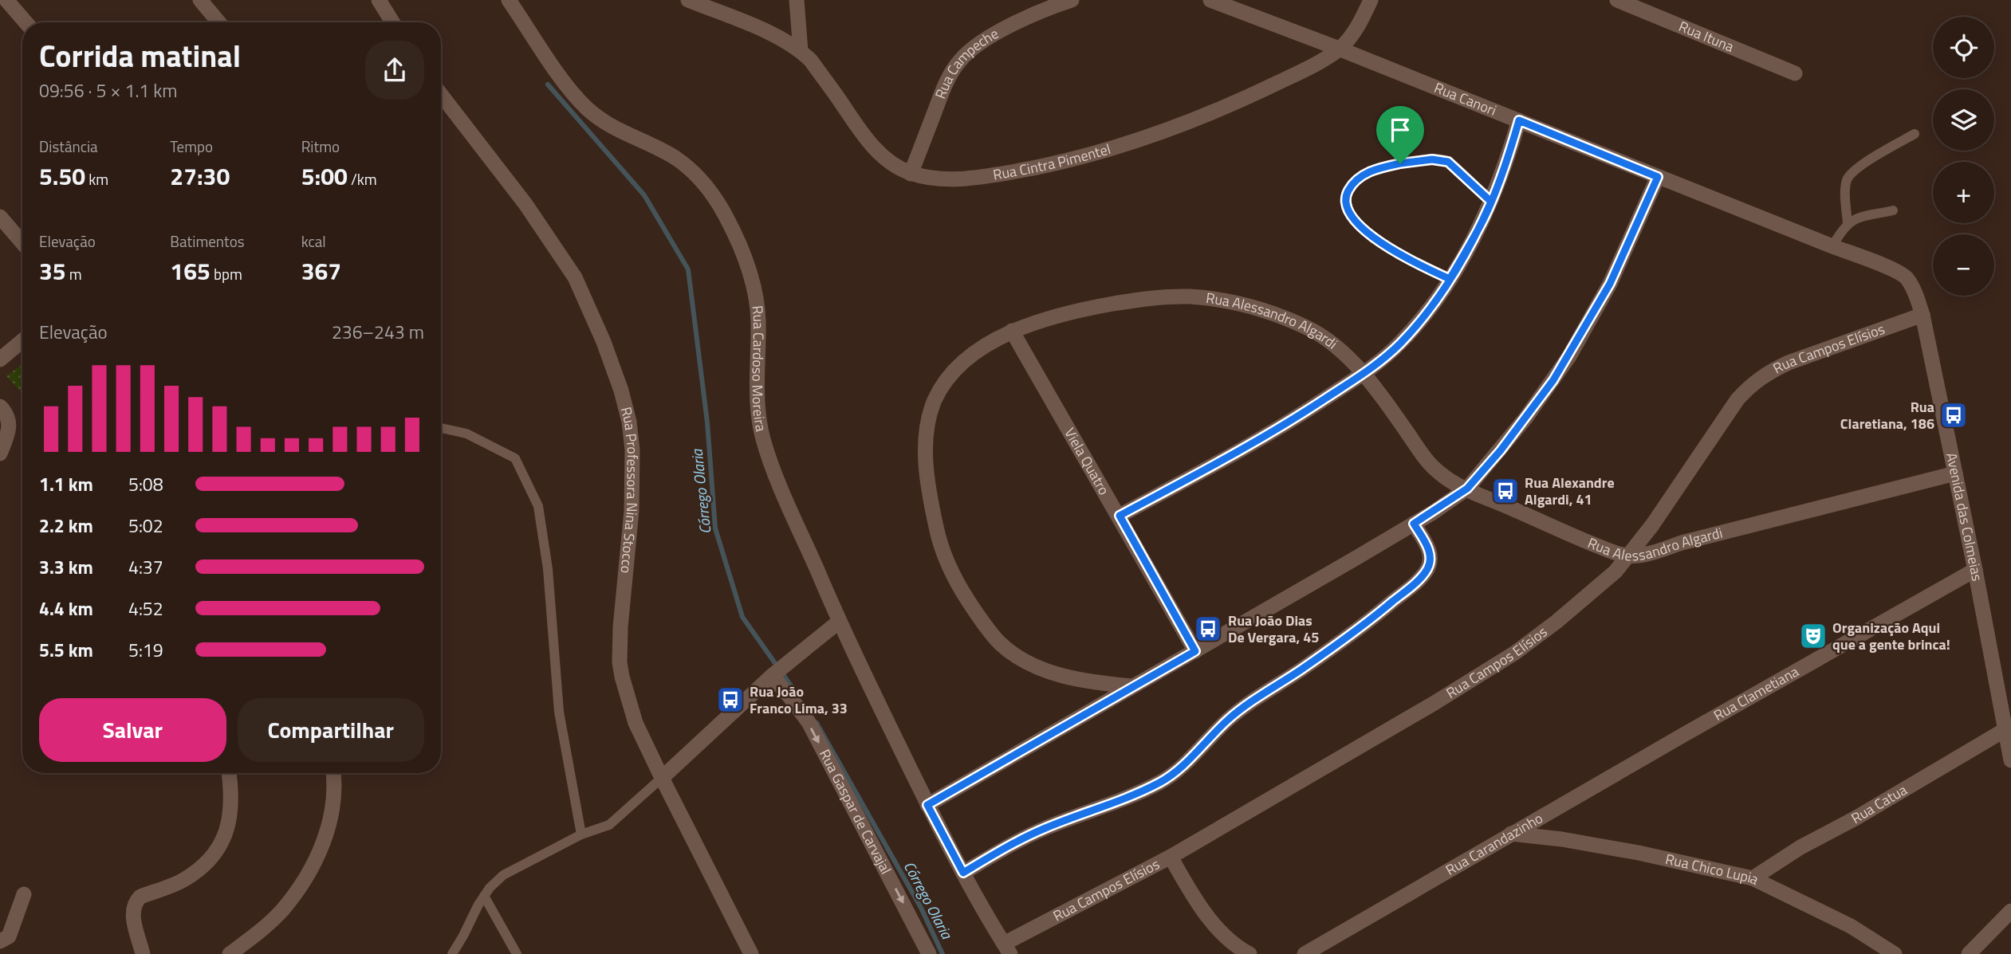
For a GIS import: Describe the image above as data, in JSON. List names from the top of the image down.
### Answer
{
  "streets": {
    "street": [
      "Rua Ituna",
      "Rua Campeche",
      "Rua Canori",
      "Rua Cintra Pimentel",
      "Rua Alessandro Algardi",
      "Rua Campos Elísios",
      "Rua Cardoso Moreira",
      "Viela Quatro",
      "Rua Professora Nina Stocco",
      "Avenida das Colmeias",
      "Rua Clametiana",
      "Rua Catua",
      "Rua Gaspar de Carvajal",
      "Rua Carandazinho",
      "Rua Chico Lupia"
    ]
  },
  "crossings": [
    ["Rua Campeche", "Rua Cintra Pimentel"],
    ["Rua Canori", "Rua Cintra Pimentel"],
    ["Rua Canori", "Avenida das Colmeias"],
    ["Rua Alessandro Algardi", "Rua Campos Elísios"],
    ["Rua Alessandro Algardi", "Viela Quatro"],
    ["Rua Alessandro Algardi", "Avenida das Colmeias"],
    ["Rua Campos Elísios", "Rua Cardoso Moreira"],
    ["Rua Campos Elísios", "Avenida das Colmeias"],
    ["Avenida das Colmeias", "Rua Clametiana"],
    ["Avenida das Colmeias", "Rua Catua"],
    ["Rua Clametiana", "Rua Carandazinho"],
    ["Rua Catua", "Rua Chico Lupia"],
    ["Rua Carandazinho", "Rua Chico Lupia"]
  ],
  "one_way": ["Rua Gaspar de Carvajal"],
  "water": ["Córrego Olaria"],
  "places": {
    "bus stop": [
      "Rua Claretiana, 186",
      "Rua Alexandre Algardi, 41",
      "Rua João Dias De Vergara, 45",
      "Rua João Franco Lima, 33"
    ],
    "theatre": ["Organização Aqui que a gente brinca!"]
  },
  "page": {
    "map_buttons": ["+", "−"],
    "heading": ["Corrida matinal", "09:56 · 5 × 1.1 km"],
    "stats": [
      ["Distância", "5.50 km"],
      ["Tempo", "27:30"],
      ["Ritmo", "5:00 /km"],
      ["Elevação", "35 m"],
      ["Batimentos", "165 bpm"],
      ["kcal", "367"]
    ],
    "chart": ["Elevação", "236–243 m"],
    "list": [
      {
        "name": "1.1 km",
        "note": "5:08"
      },
      {
        "name": "2.2 km",
        "note": "5:02"
      },
      {
        "name": "3.3 km",
        "note": "4:37"
      },
      {
        "name": "4.4 km",
        "note": "4:52"
      },
      {
        "name": "5.5 km",
        "note": "5:19"
      }
    ],
    "buttons": ["Salvar", "Compartilhar"]
  }
}
